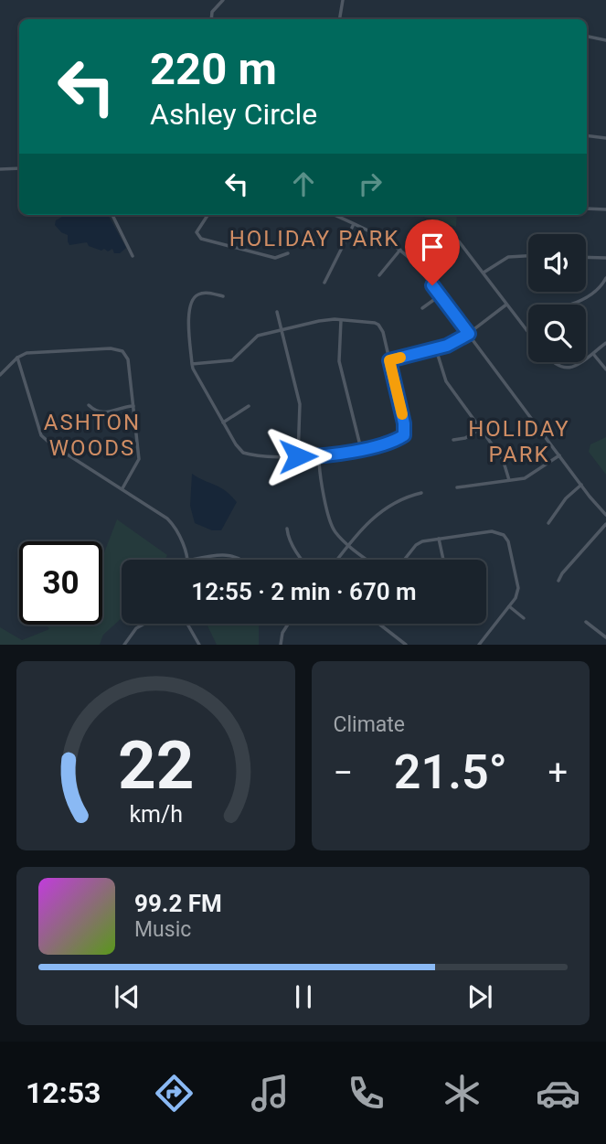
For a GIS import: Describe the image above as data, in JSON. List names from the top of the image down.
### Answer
{
  "districts": ["HOLIDAY PARK", "ASHTON WOODS", "HOLIDAY PARK"],
  "page": {
    "turn": ["220 m", "Ashley Circle"],
    "limit": "30",
    "trip": "12:55 · 2 min · 670 m",
    "tile": "Climate",
    "heat": ["−", "21.5°", "+"],
    "song": ["99.2 FM", "Music"],
    "tabs": "12:53",
    "gauge": ["22", "km/h"]
  }
}
